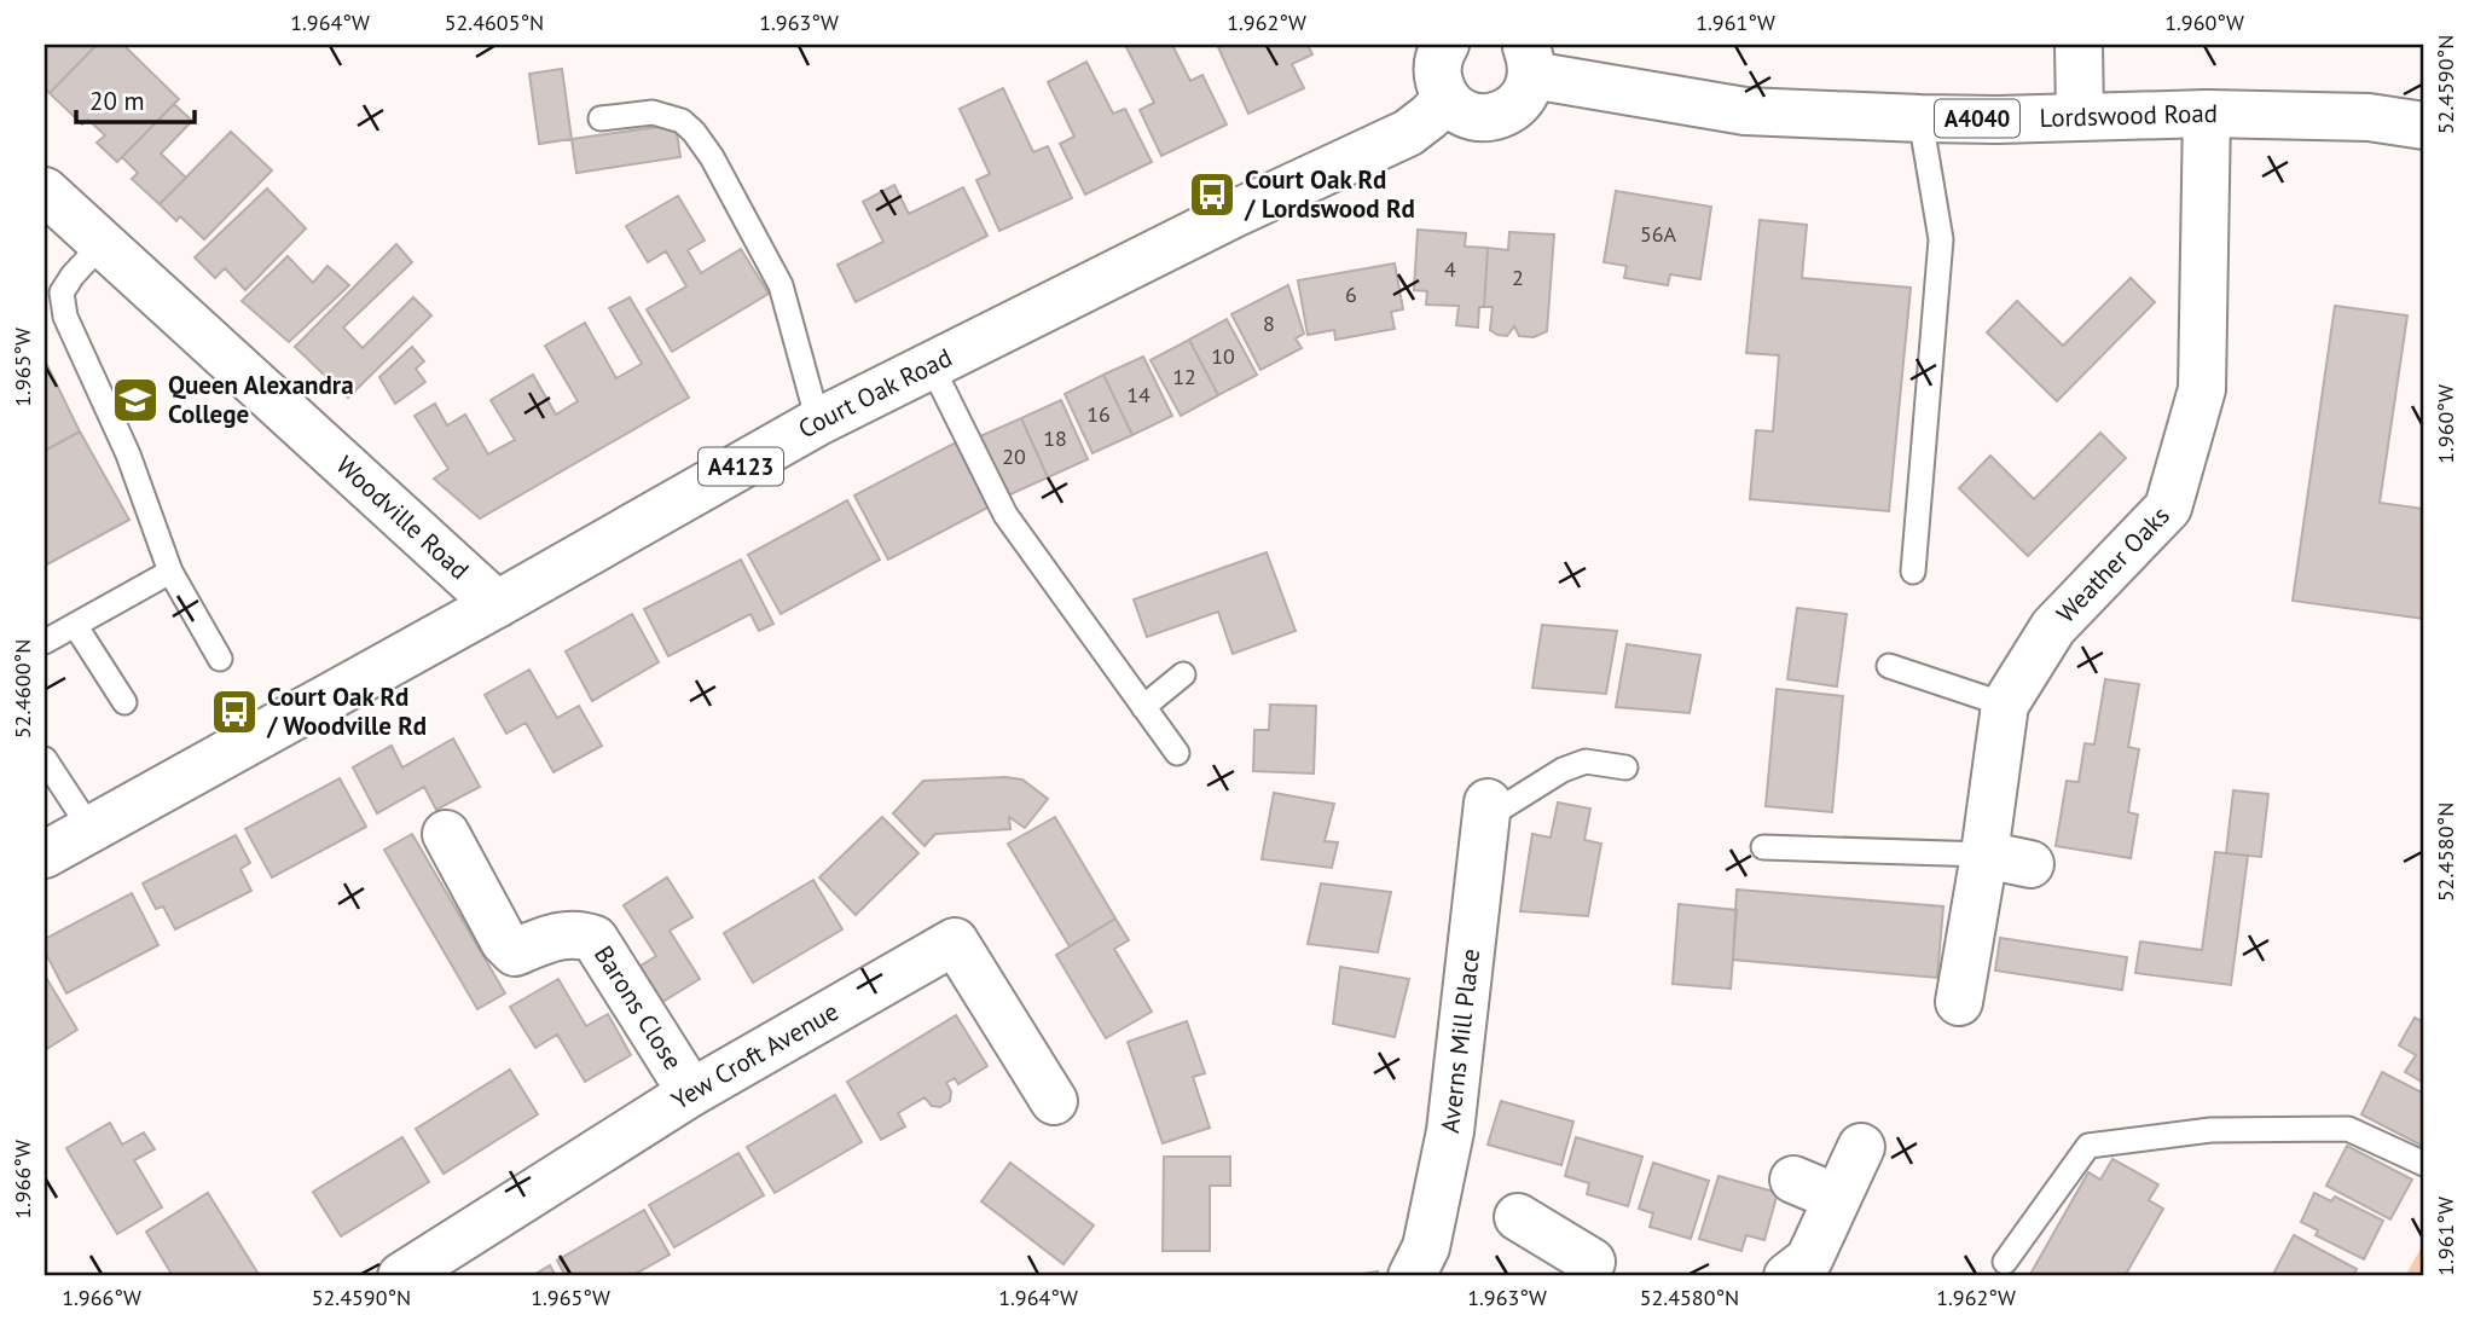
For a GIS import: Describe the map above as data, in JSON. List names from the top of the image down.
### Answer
{
  "streets": {
    "street": [
      "Lordswood Road",
      "A4040",
      "Court Oak Road",
      "A4123",
      "Woodville Road",
      "Weather Oaks",
      "Barons Close",
      "Averns Mill Place",
      "Yew Croft Avenue"
    ]
  },
  "crossings": [
    ["Lordswood Road", "Weather Oaks"],
    ["Court Oak Road", "Woodville Road"],
    ["Barons Close", "Yew Croft Avenue"]
  ],
  "places": {
    "bus stop": ["Court Oak Rd / Lordswood Rd", "Court Oak Rd / Woodville Rd"],
    "school or university": ["Queen Alexandra College"]
  },
  "house_numbers": [
    "56A",
    "4",
    "2",
    "6",
    "8",
    "10",
    "12",
    "14",
    "16",
    "18",
    "20"
  ],
  "scale_bar": "20 m",
  "coordinates": [
    "1.964°W",
    "52.4605°N",
    "1.963°W",
    "1.962°W",
    "1.961°W",
    "1.960°W",
    "52.4590°N",
    "1.965°W",
    "52.4600°N",
    "52.4580°N",
    "1.966°W"
  ]
}
